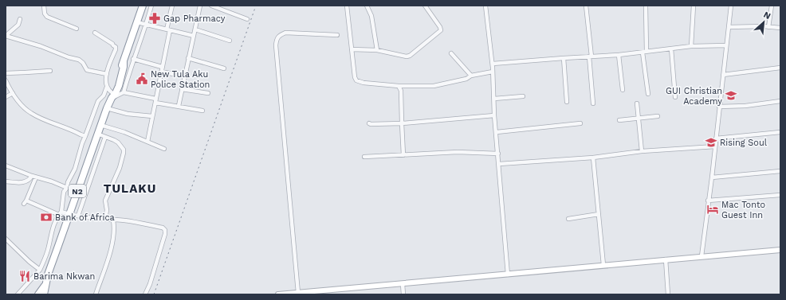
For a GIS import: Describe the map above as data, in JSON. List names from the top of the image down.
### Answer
{
  "streets": {
    "highway": ["N2"]
  },
  "districts": ["TULAKU"],
  "places": {
    "pharmacy": ["Gap Pharmacy"],
    "public building": ["New Tula Aku Police Station"],
    "school or university": ["GUI Christian Academy", "Rising Soul"],
    "hotel": ["Mac Tonto Guest Inn"],
    "bank": ["Bank of Africa"],
    "restaurant": ["Barima Nkwan"]
  },
  "north": "top right"
}
